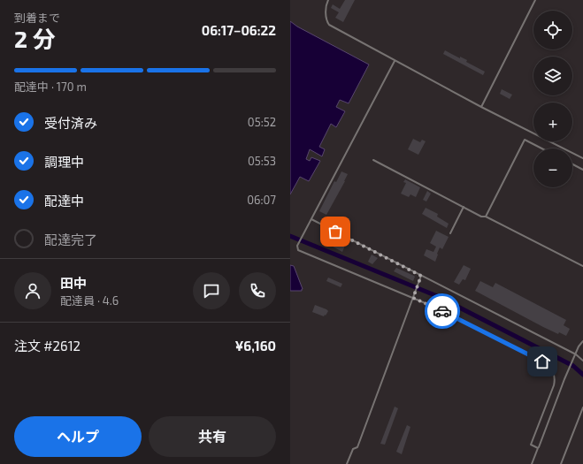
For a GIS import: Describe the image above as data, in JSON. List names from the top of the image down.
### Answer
{
  "page": {
    "heading": ["2 分", "到着まで", "06:17–06:22"],
    "panel": [
      "田中",
      "配達員 · 4.6",
      "注文 #2612",
      "¥6,160"
    ],
    "map_buttons": ["+", "−"],
    "bar": "配達中 · 170 m",
    "list": [
      ["受付済み", "05:52"],
      ["調理中", "05:53"],
      ["配達中", "06:07"],
      "配達完了"
    ],
    "buttons": ["ヘルプ", "共有"]
  }
}
